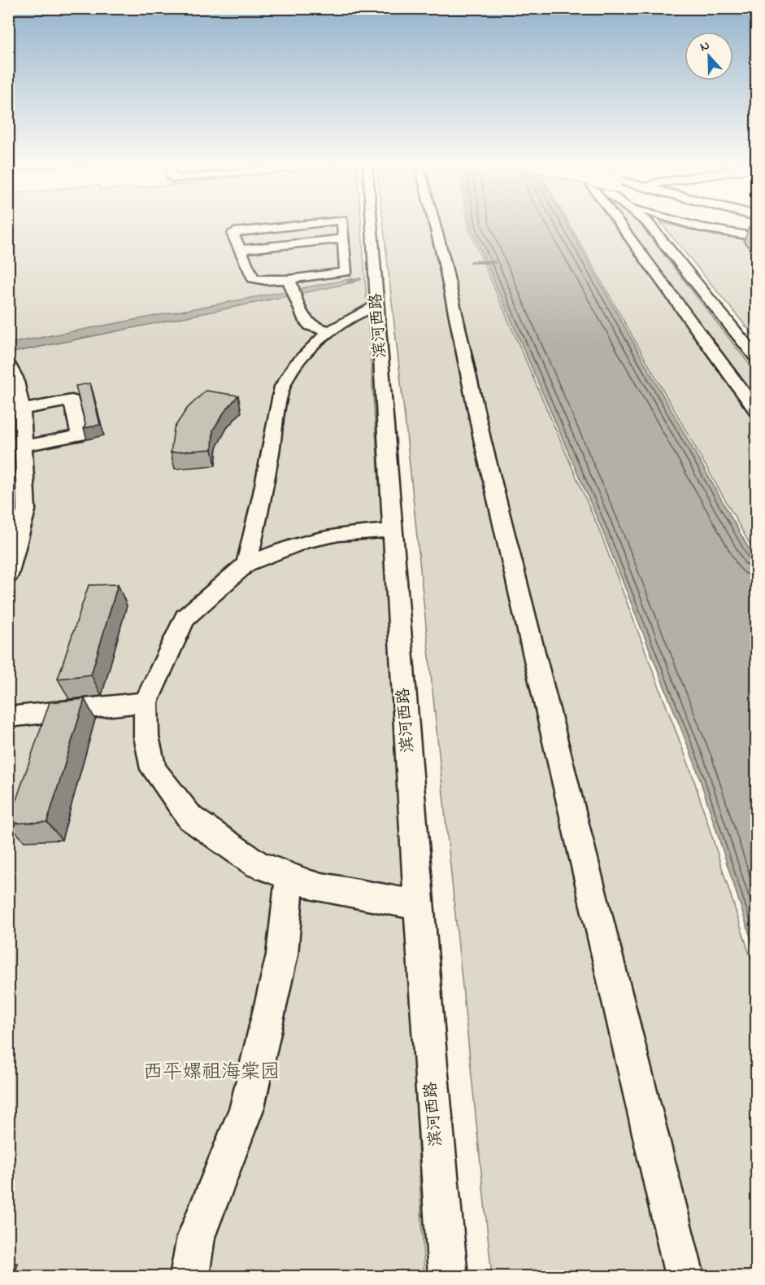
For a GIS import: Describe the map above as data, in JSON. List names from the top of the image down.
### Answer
{
  "streets": {
    "street": ["滨河西路"]
  },
  "parks": ["西平嫘祖海棠园"],
  "north": "top"
}
